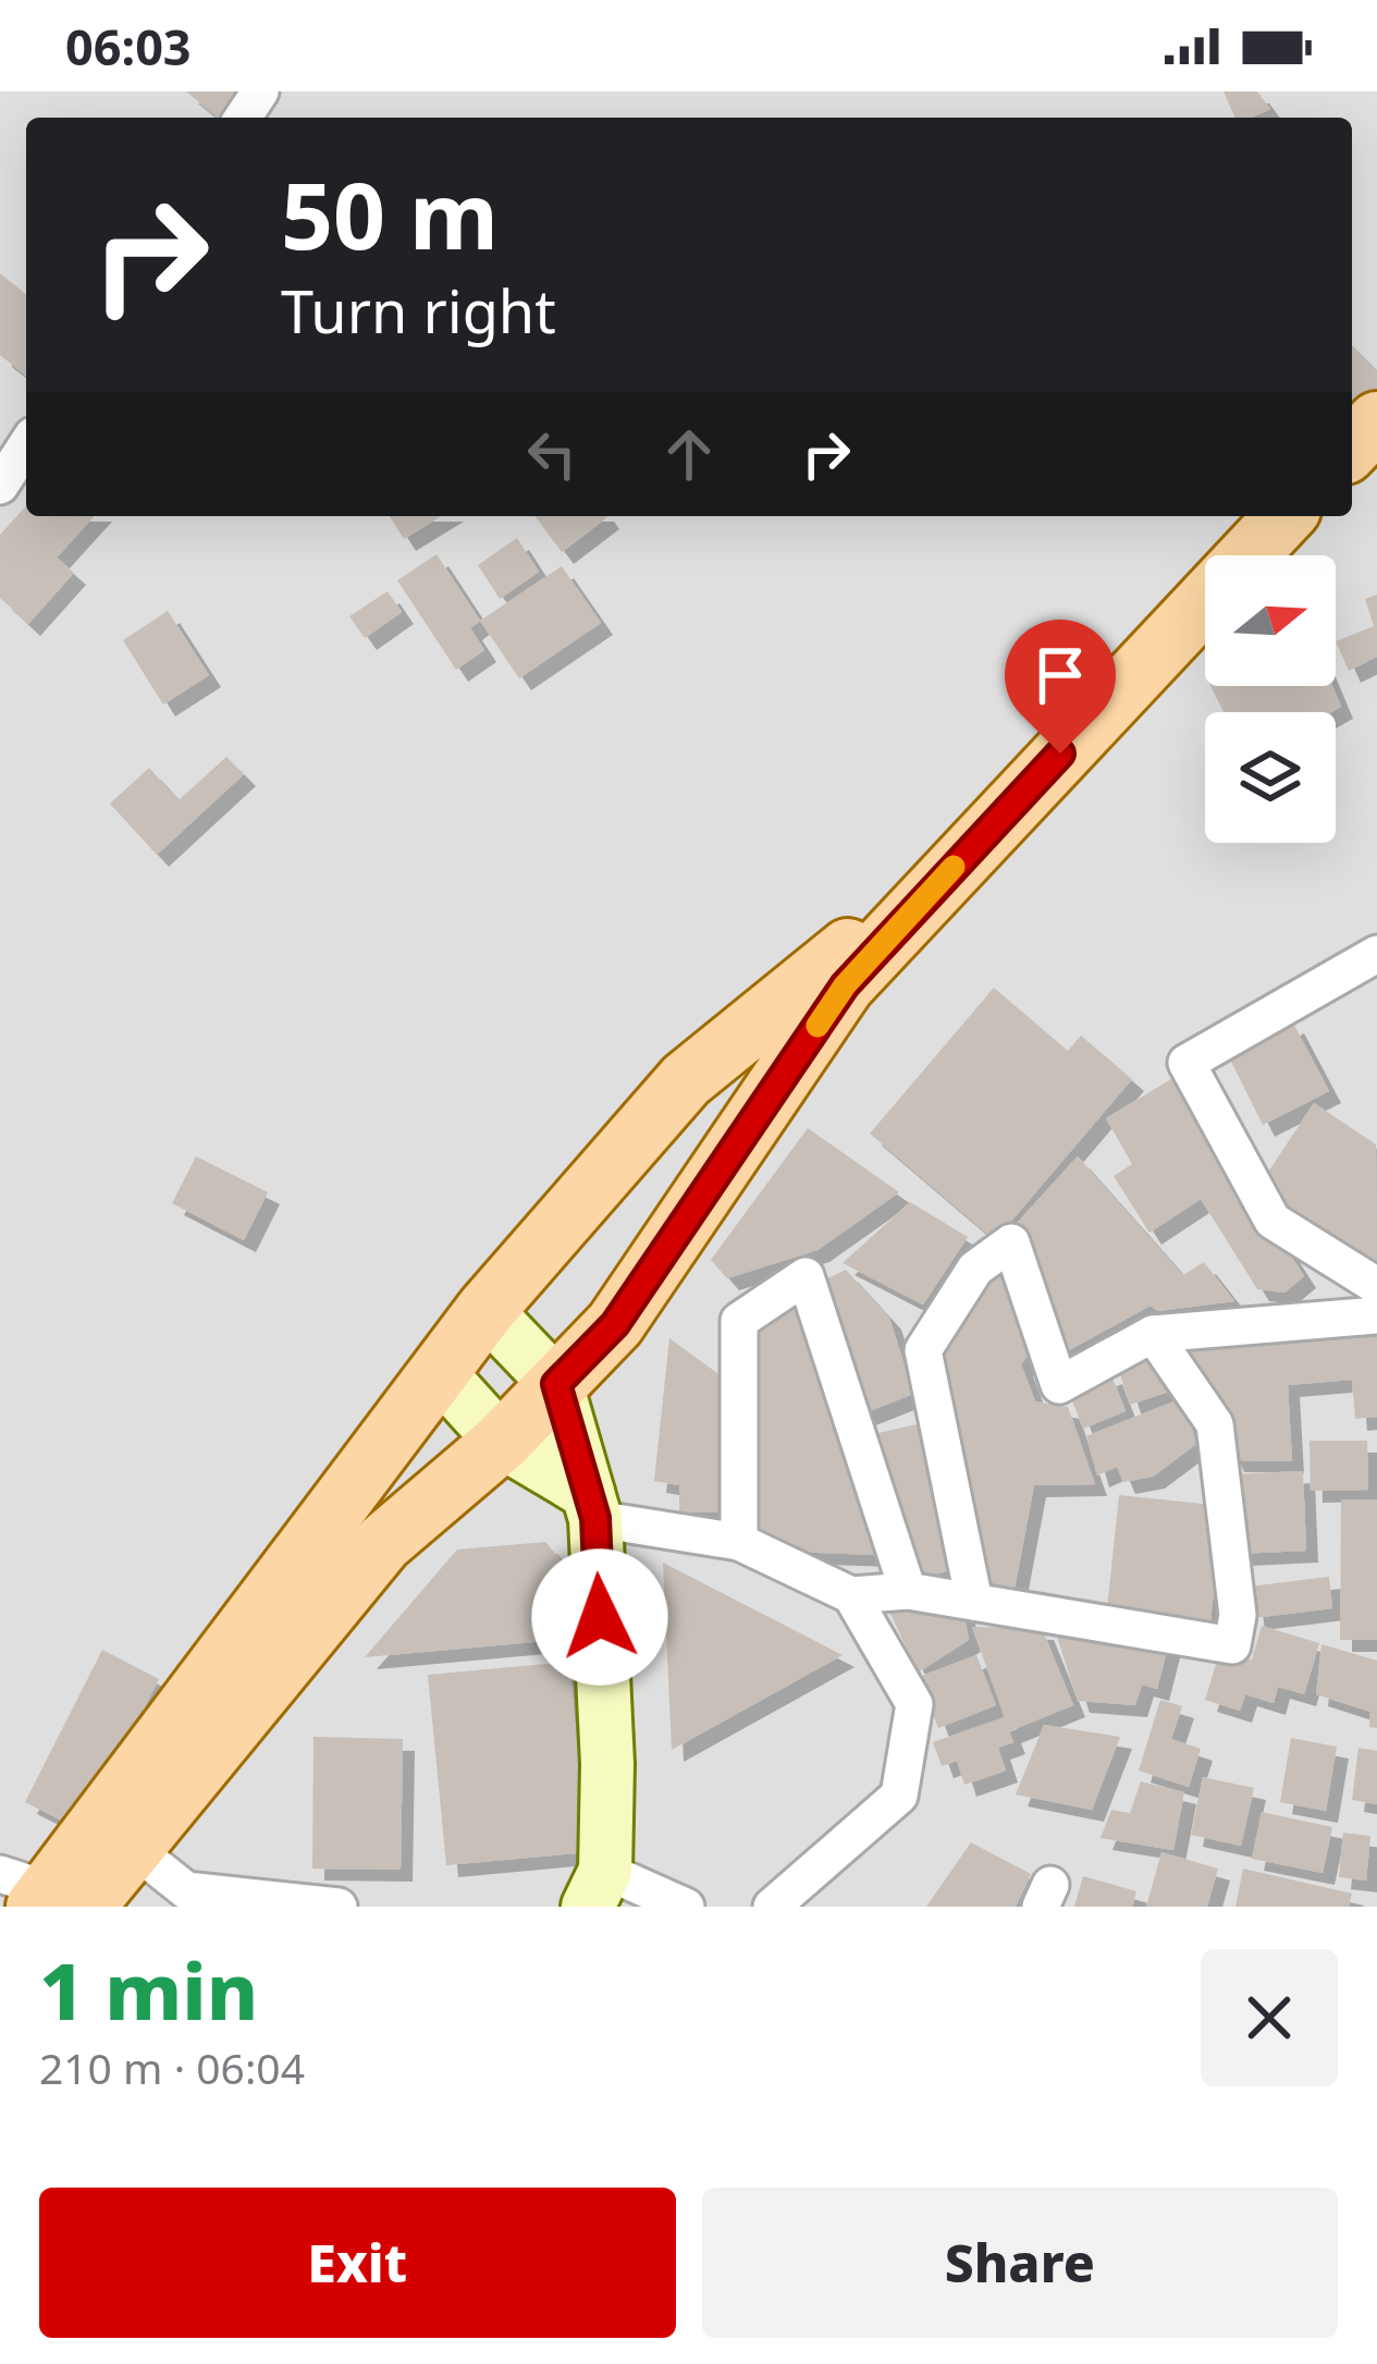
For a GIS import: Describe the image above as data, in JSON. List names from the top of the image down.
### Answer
{
  "north": "right",
  "page": {
    "status": "06:03",
    "turn": ["50 m", "Turn right"],
    "heading": ["1 min", "210 m · 06:04"],
    "buttons": ["Exit", "Share"]
  }
}
